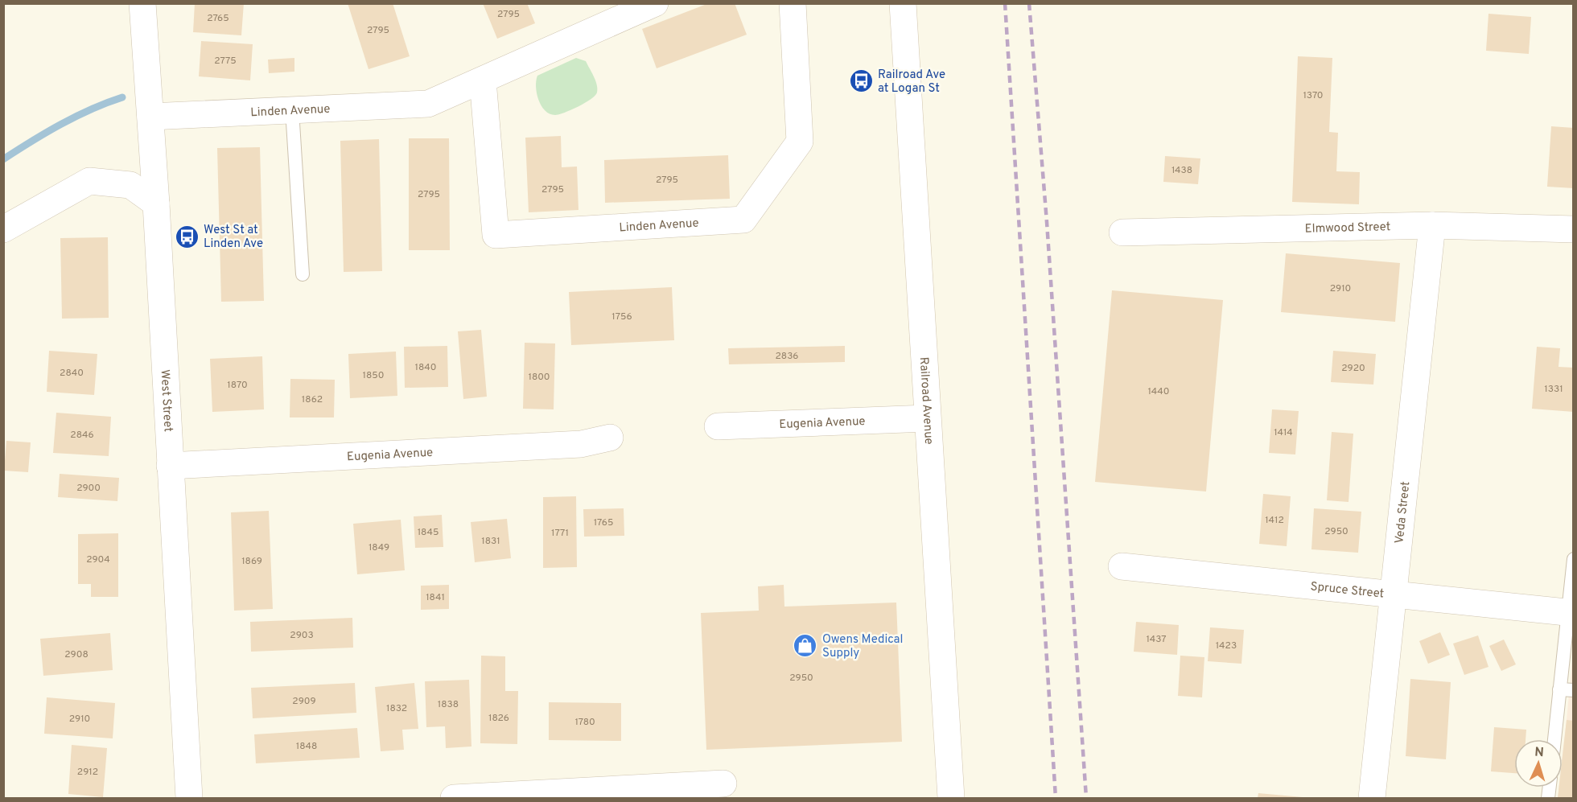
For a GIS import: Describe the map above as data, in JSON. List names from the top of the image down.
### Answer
{
  "streets": {
    "street": [
      "Linden Avenue",
      "Elmwood Street",
      "West Street",
      "Railroad Avenue",
      "Eugenia Avenue",
      "Veda Street",
      "Spruce Street"
    ]
  },
  "crossings": [
    ["Linden Avenue", "West Street"],
    ["Elmwood Street", "Veda Street"],
    ["West Street", "Eugenia Avenue"],
    ["Railroad Avenue", "Eugenia Avenue"],
    ["Veda Street", "Spruce Street"]
  ],
  "places": {
    "bus stop": ["Railroad Ave at Logan St", "West St at Linden Ave"],
    "shop": ["Owens Medical Supply"]
  },
  "house_numbers": [
    "2795",
    "2765",
    "2795",
    "2775",
    "1370",
    "1438",
    "2795",
    "2795",
    "2795",
    "2910",
    "1756",
    "2836",
    "1840",
    "2920",
    "2840",
    "1850",
    "1800",
    "1870",
    "1331",
    "1440",
    "1862",
    "1414",
    "2846",
    "2900",
    "1412",
    "1765",
    "2950",
    "1845",
    "1771",
    "1831",
    "1849",
    "2904",
    "1869",
    "1841",
    "2903",
    "1437",
    "1423",
    "2908",
    "2950",
    "2909",
    "1838",
    "1832",
    "1826",
    "2910",
    "1780",
    "1848",
    "2912"
  ],
  "north": "top"
}
